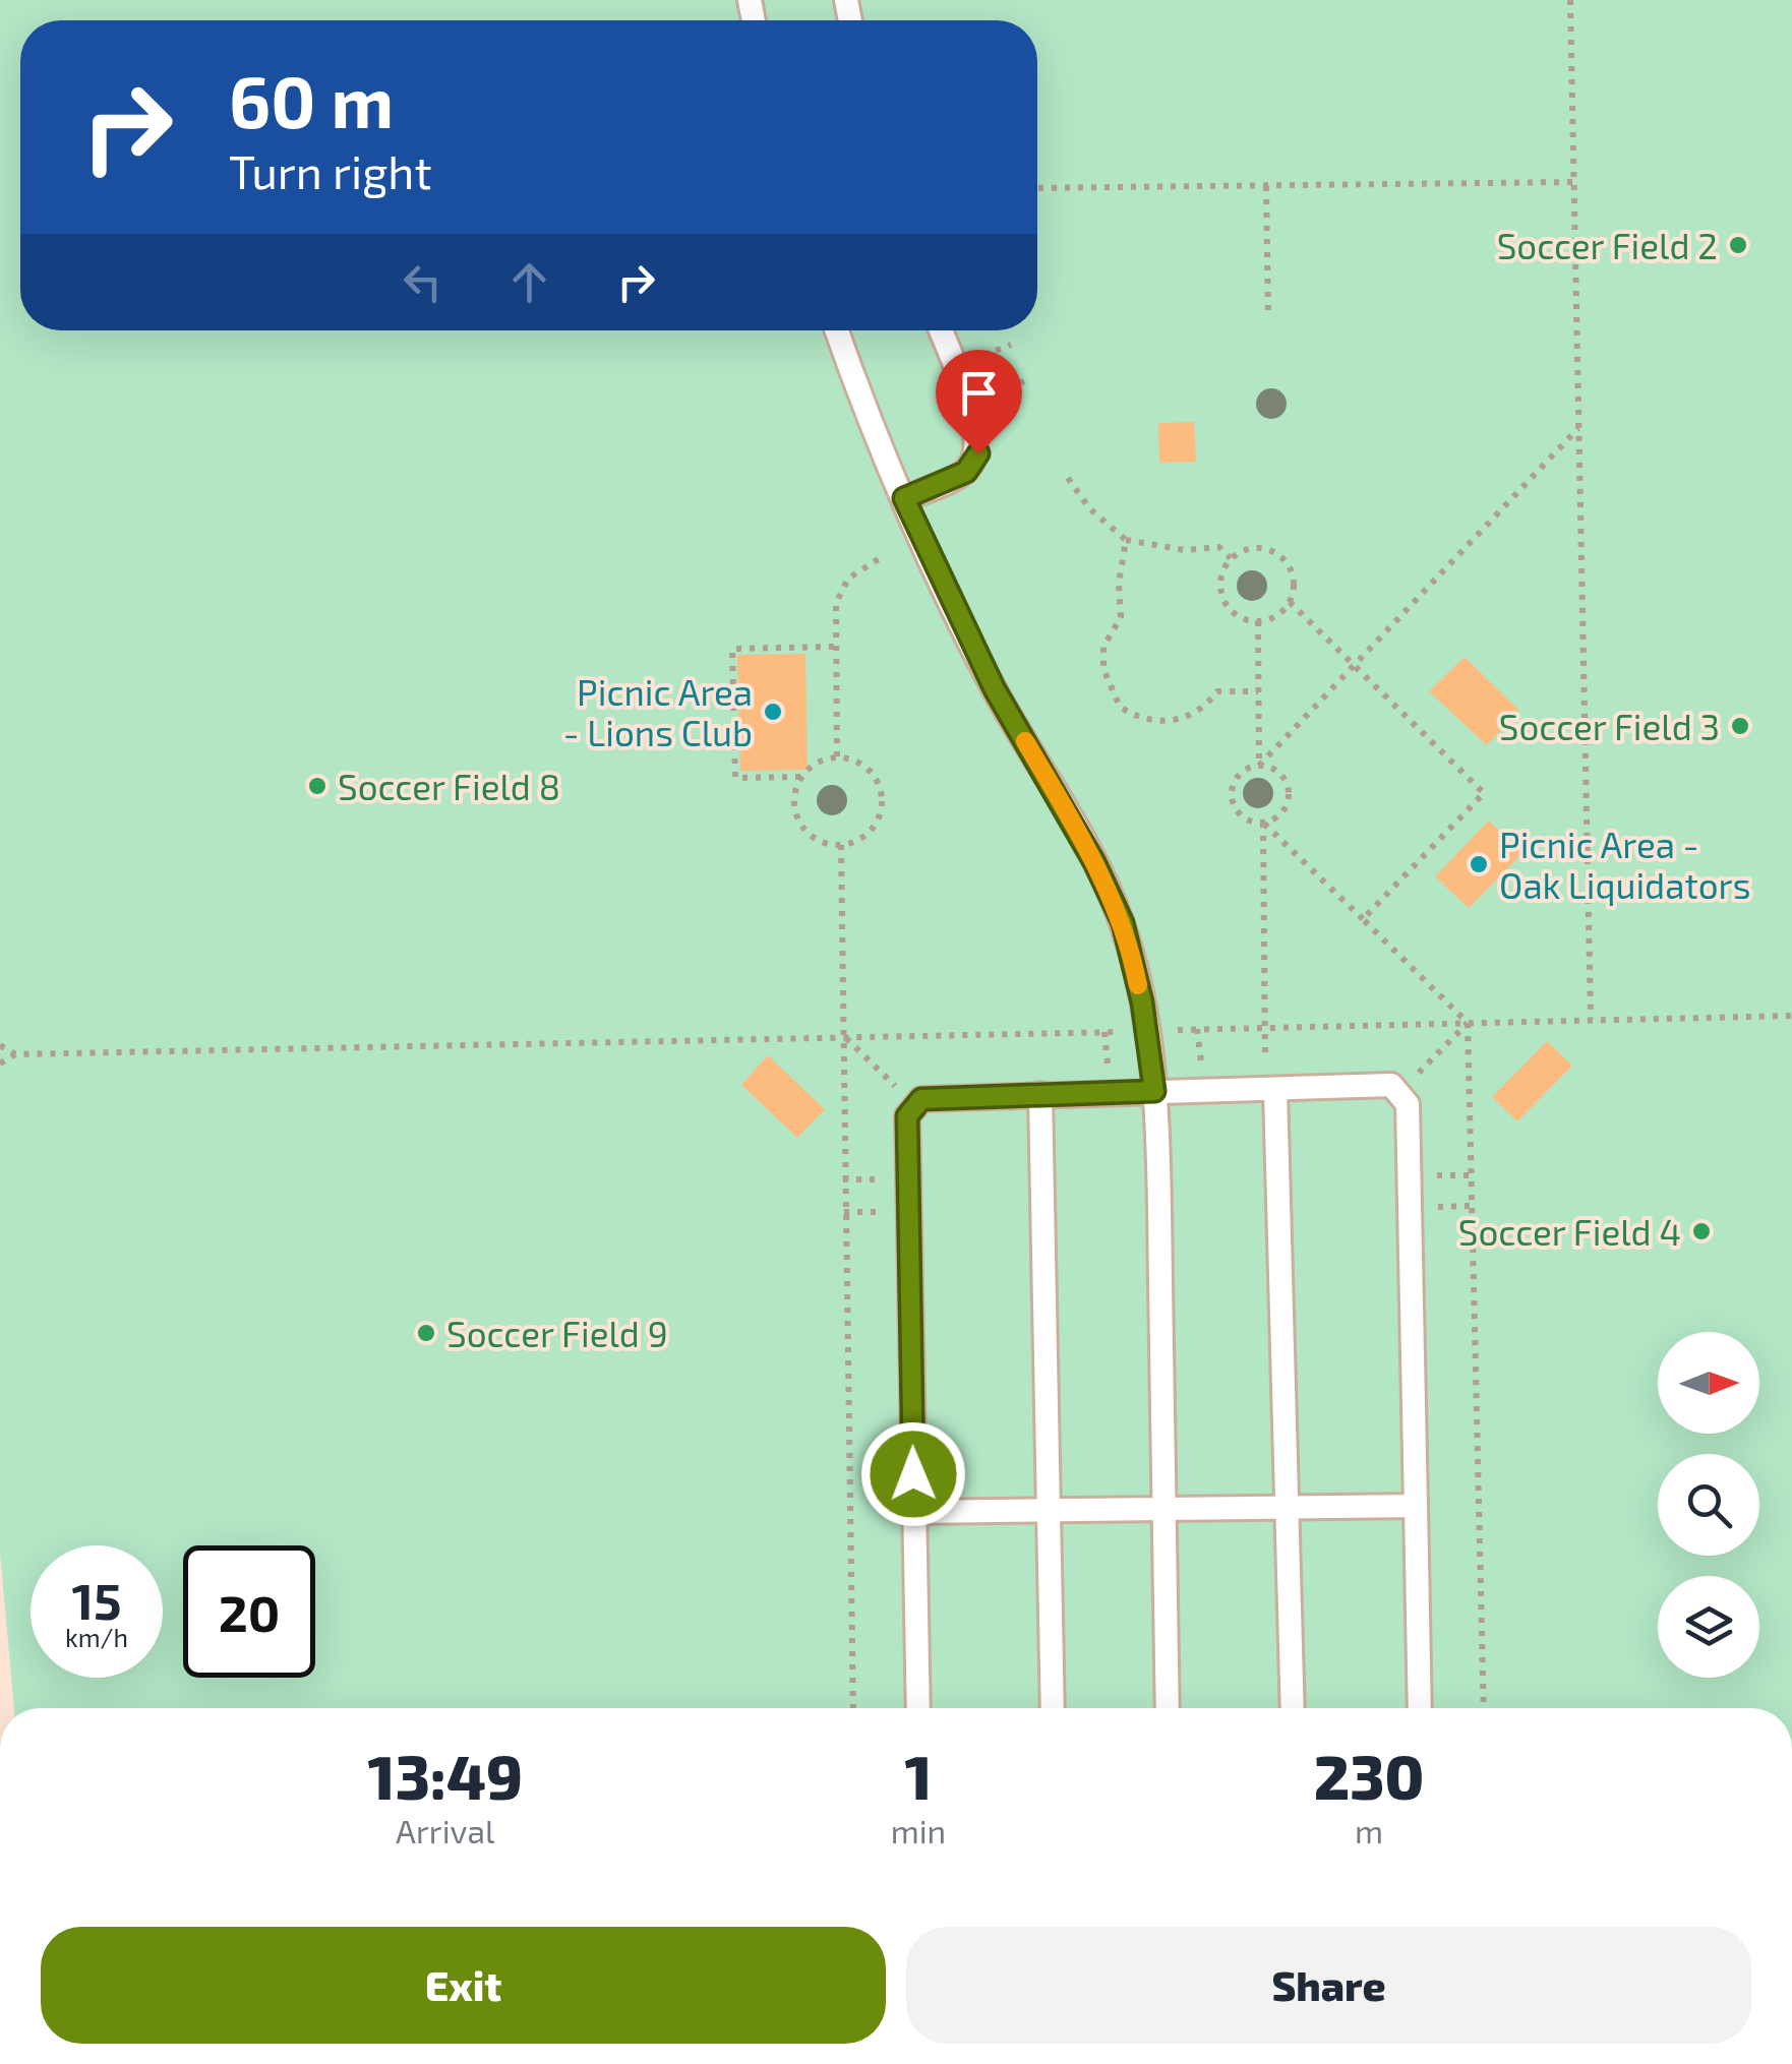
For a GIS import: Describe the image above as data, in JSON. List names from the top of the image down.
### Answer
{
  "places": [
    "Soccer Field 2",
    "Picnic Area - Lions Club",
    "Soccer Field 3",
    "Soccer Field 8",
    "Picnic Area - Oak Liquidators",
    "Soccer Field 4",
    "Soccer Field 9"
  ],
  "north": "right",
  "page": {
    "turn": ["60 m", "Turn right"],
    "speed": "15 km/h",
    "limit": "20",
    "eta": [
      "13:49",
      "Arrival",
      "1",
      "min",
      "230",
      "m"
    ],
    "buttons": ["Exit", "Share"]
  }
}
